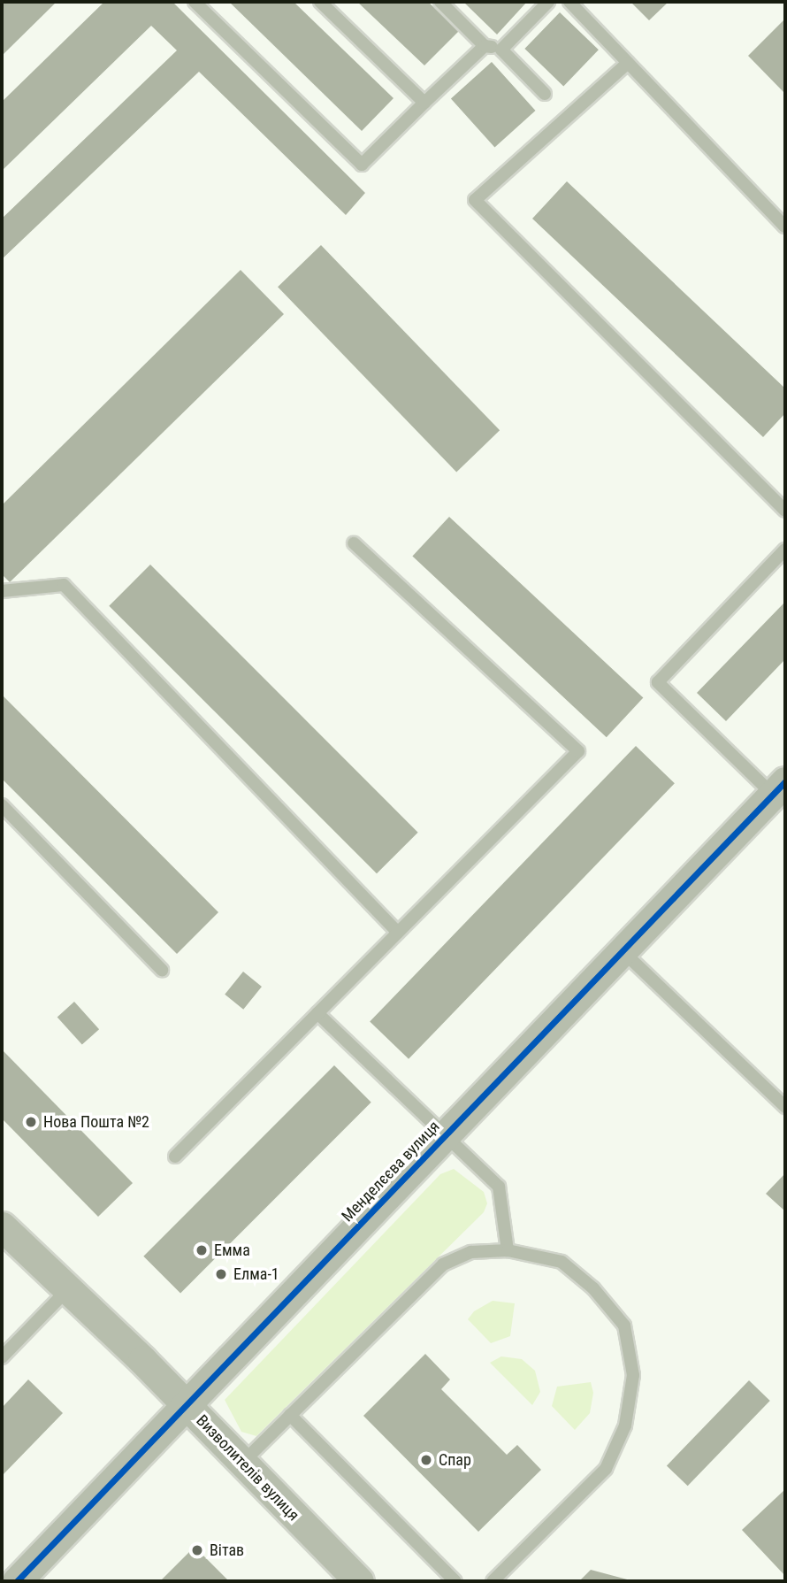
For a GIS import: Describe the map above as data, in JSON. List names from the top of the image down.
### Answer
{
  "streets": {
    "street": ["Менделєєва вулиця", "Визволителів вулиця"]
  },
  "crossings": [
    ["Менделєєва вулиця", "Визволителів вулиця"]
  ],
  "places": [
    "Нова Пошта №2",
    "Емма",
    "Елма-1",
    "Спар",
    "Вітав"
  ]
}
